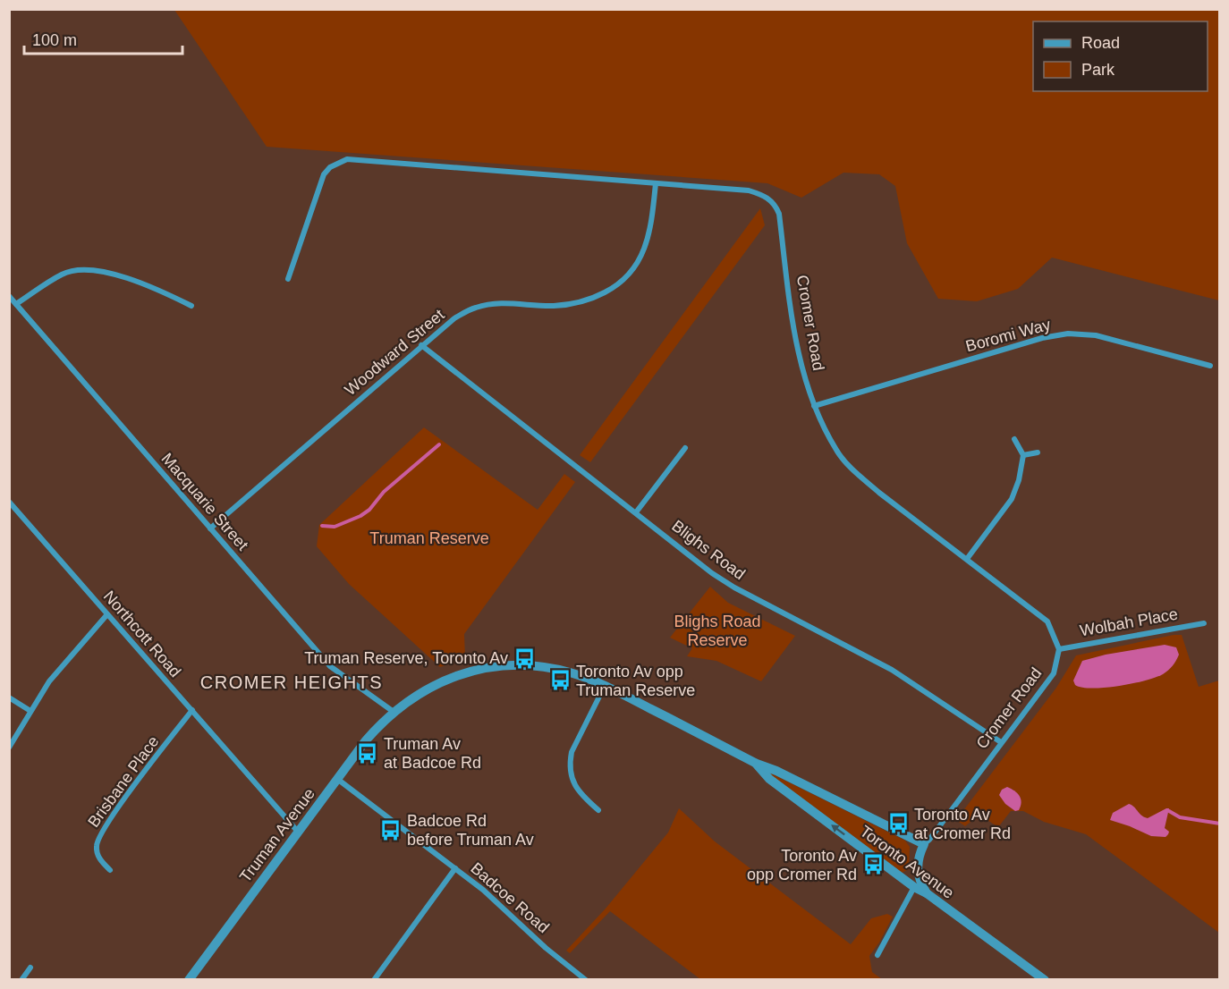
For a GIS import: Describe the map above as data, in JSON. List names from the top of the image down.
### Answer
{
  "streets": {
    "street": [
      "Cromer Road",
      "Boromi Way",
      "Woodward Street",
      "Macquarie Street",
      "Blighs Road",
      "Wolbah Place",
      "Northcott Road",
      "Brisbane Place",
      "Truman Avenue",
      "Toronto Avenue",
      "Badcoe Road"
    ]
  },
  "crossings": [
    ["Cromer Road", "Boromi Way"],
    ["Cromer Road", "Woodward Street"],
    ["Cromer Road", "Blighs Road"],
    ["Cromer Road", "Wolbah Place"],
    ["Cromer Road", "Toronto Avenue"],
    ["Woodward Street", "Macquarie Street"],
    ["Woodward Street", "Blighs Road"],
    ["Macquarie Street", "Truman Avenue"],
    ["Macquarie Street", "Toronto Avenue"],
    ["Northcott Road", "Brisbane Place"],
    ["Northcott Road", "Truman Avenue"],
    ["Truman Avenue", "Toronto Avenue"],
    ["Truman Avenue", "Badcoe Road"]
  ],
  "districts": ["CROMER HEIGHTS"],
  "parks": ["Truman Reserve", "Blighs Road Reserve"],
  "places": {
    "bus stop": [
      "Truman Reserve, Toronto Av",
      "Toronto Av opp Truman Reserve",
      "Truman Av at Badcoe Rd",
      "Toronto Av at Cromer Rd",
      "Badcoe Rd before Truman Av",
      "Toronto Av opp Cromer Rd"
    ]
  },
  "legend": ["Road", "Park"],
  "scale_bar": "100 m"
}
